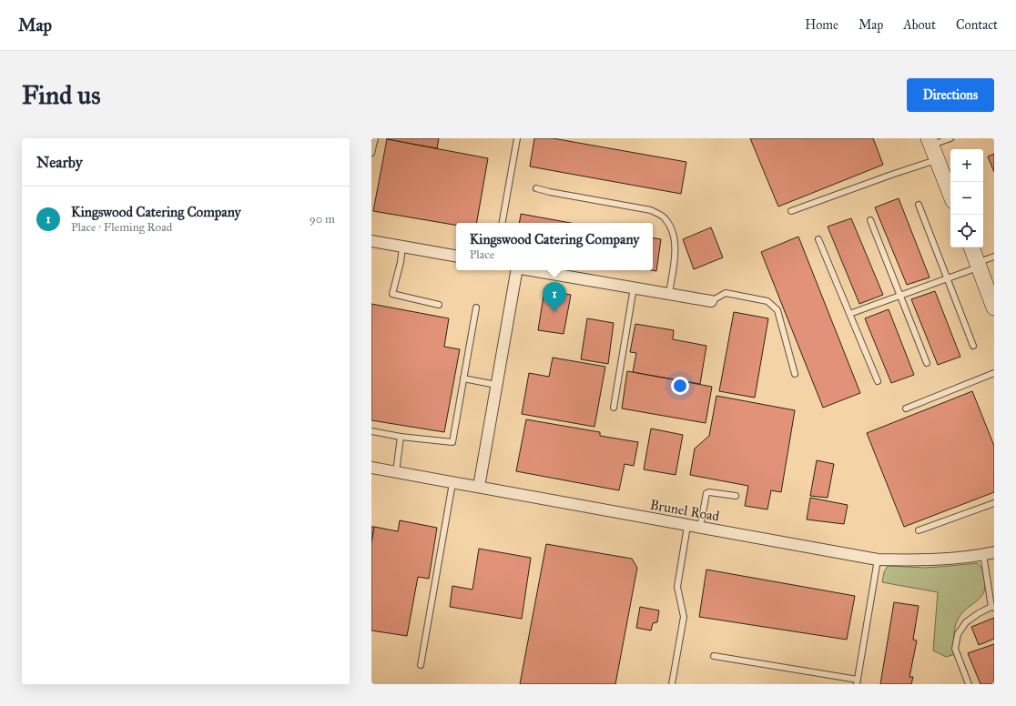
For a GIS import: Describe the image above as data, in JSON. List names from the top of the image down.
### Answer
{
  "streets": {
    "street": ["Brunel Road"]
  },
  "page": {
    "header": "Map",
    "nav": [
      "Home",
      "Map",
      "About",
      "Contact"
    ],
    "buttons": "Directions",
    "title": "Find us",
    "heading": "Nearby",
    "map_buttons": ["+", "−"],
    "list": [
      {
        "mark": "1",
        "name": "Kingswood Catering Company",
        "note": "Place · Fleming Road",
        "value": "90 m"
      }
    ],
    "popup": ["Kingswood Catering Company", "Place"],
    "pins": "1"
  }
}
